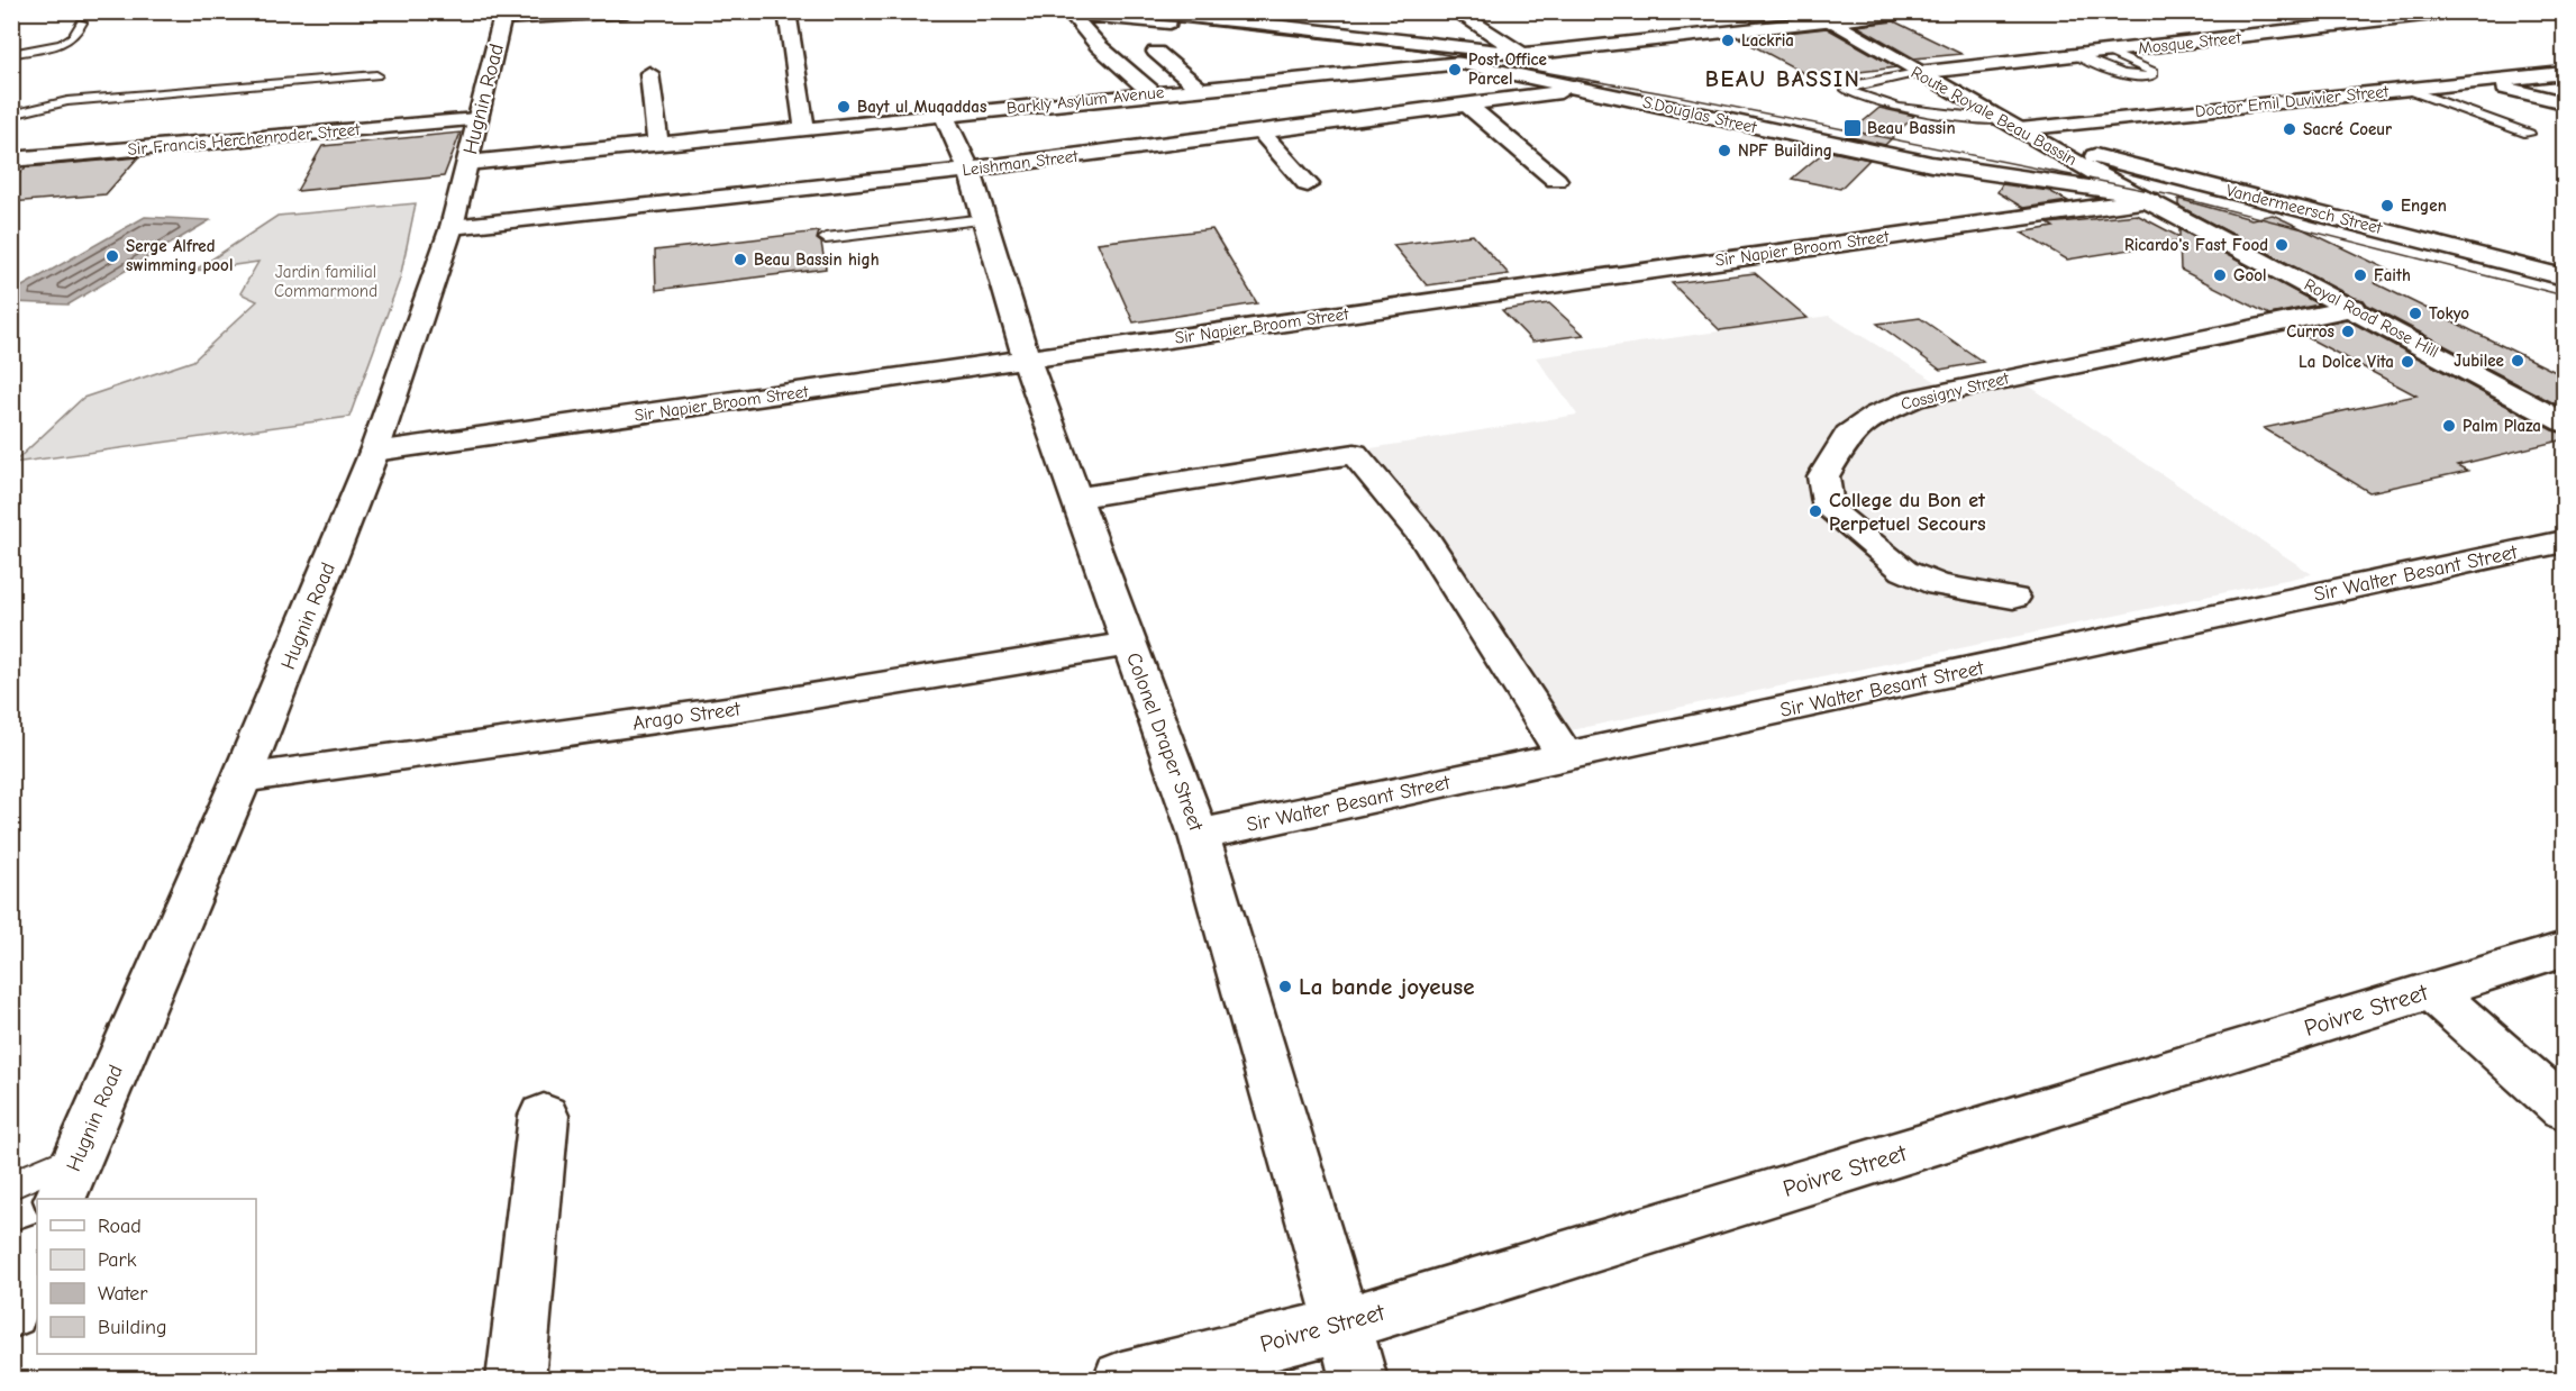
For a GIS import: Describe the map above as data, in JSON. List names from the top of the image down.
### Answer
{
  "streets": {
    "street": [
      "Mosque Street",
      "Hugnin Road",
      "Barkly Asylum Avenue",
      "Doctor Emil Duvivier Street",
      "S.Douglas Street",
      "Route Royale Beau Bassin",
      "Sir Francis Herchenroder Street",
      "Leishman Street",
      "Vandermeersch Street",
      "Sir Napier Broom Street",
      "Royal Road Rose Hill",
      "Cossigny Street",
      "Sir Walter Besant Street",
      "Arago Street",
      "Colonel Draper Street",
      "Poivre Street"
    ]
  },
  "crossings": [
    ["Mosque Street", "Route Royale Beau Bassin"],
    ["Hugnin Road", "Barkly Asylum Avenue"],
    ["Hugnin Road", "Sir Francis Herchenroder Street"],
    ["Hugnin Road", "Leishman Street"],
    ["Hugnin Road", "Sir Napier Broom Street"],
    ["Hugnin Road", "Arago Street"],
    ["Barkly Asylum Avenue", "S.Douglas Street"],
    ["Barkly Asylum Avenue", "Colonel Draper Street"],
    ["Doctor Emil Duvivier Street", "Route Royale Beau Bassin"],
    ["S.Douglas Street", "Route Royale Beau Bassin"],
    ["S.Douglas Street", "Leishman Street"],
    ["S.Douglas Street", "Sir Napier Broom Street"],
    ["Route Royale Beau Bassin", "Vandermeersch Street"],
    ["Route Royale Beau Bassin", "Sir Napier Broom Street"],
    ["Route Royale Beau Bassin", "Royal Road Rose Hill"],
    ["Leishman Street", "Colonel Draper Street"],
    ["Sir Napier Broom Street", "Colonel Draper Street"],
    ["Royal Road Rose Hill", "Cossigny Street"],
    ["Sir Walter Besant Street", "Colonel Draper Street"],
    ["Arago Street", "Colonel Draper Street"],
    ["Colonel Draper Street", "Poivre Street"]
  ],
  "districts": ["BEAU BASSIN"],
  "parks": ["Jardin familial Commarmond"],
  "places": {
    "other": [
      "Lackria",
      "Post Office Parcel",
      "Bayt ul Muqaddas",
      "Sacré Coeur",
      "NPF Building",
      "Engen",
      "Ricardo's Fast Food",
      "Serge Alfred swimming pool",
      "Beau Bassin high",
      "Gool",
      "Faith",
      "Tokyo",
      "Curros",
      "Jubilee",
      "La Dolce Vita",
      "Palm Plaza",
      "College du Bon et Perpetuel Secours",
      "La bande joyeuse"
    ],
    "transit": ["Beau Bassin"]
  },
  "legend": [
    "Road",
    "Park",
    "Water",
    "Building"
  ]
}
